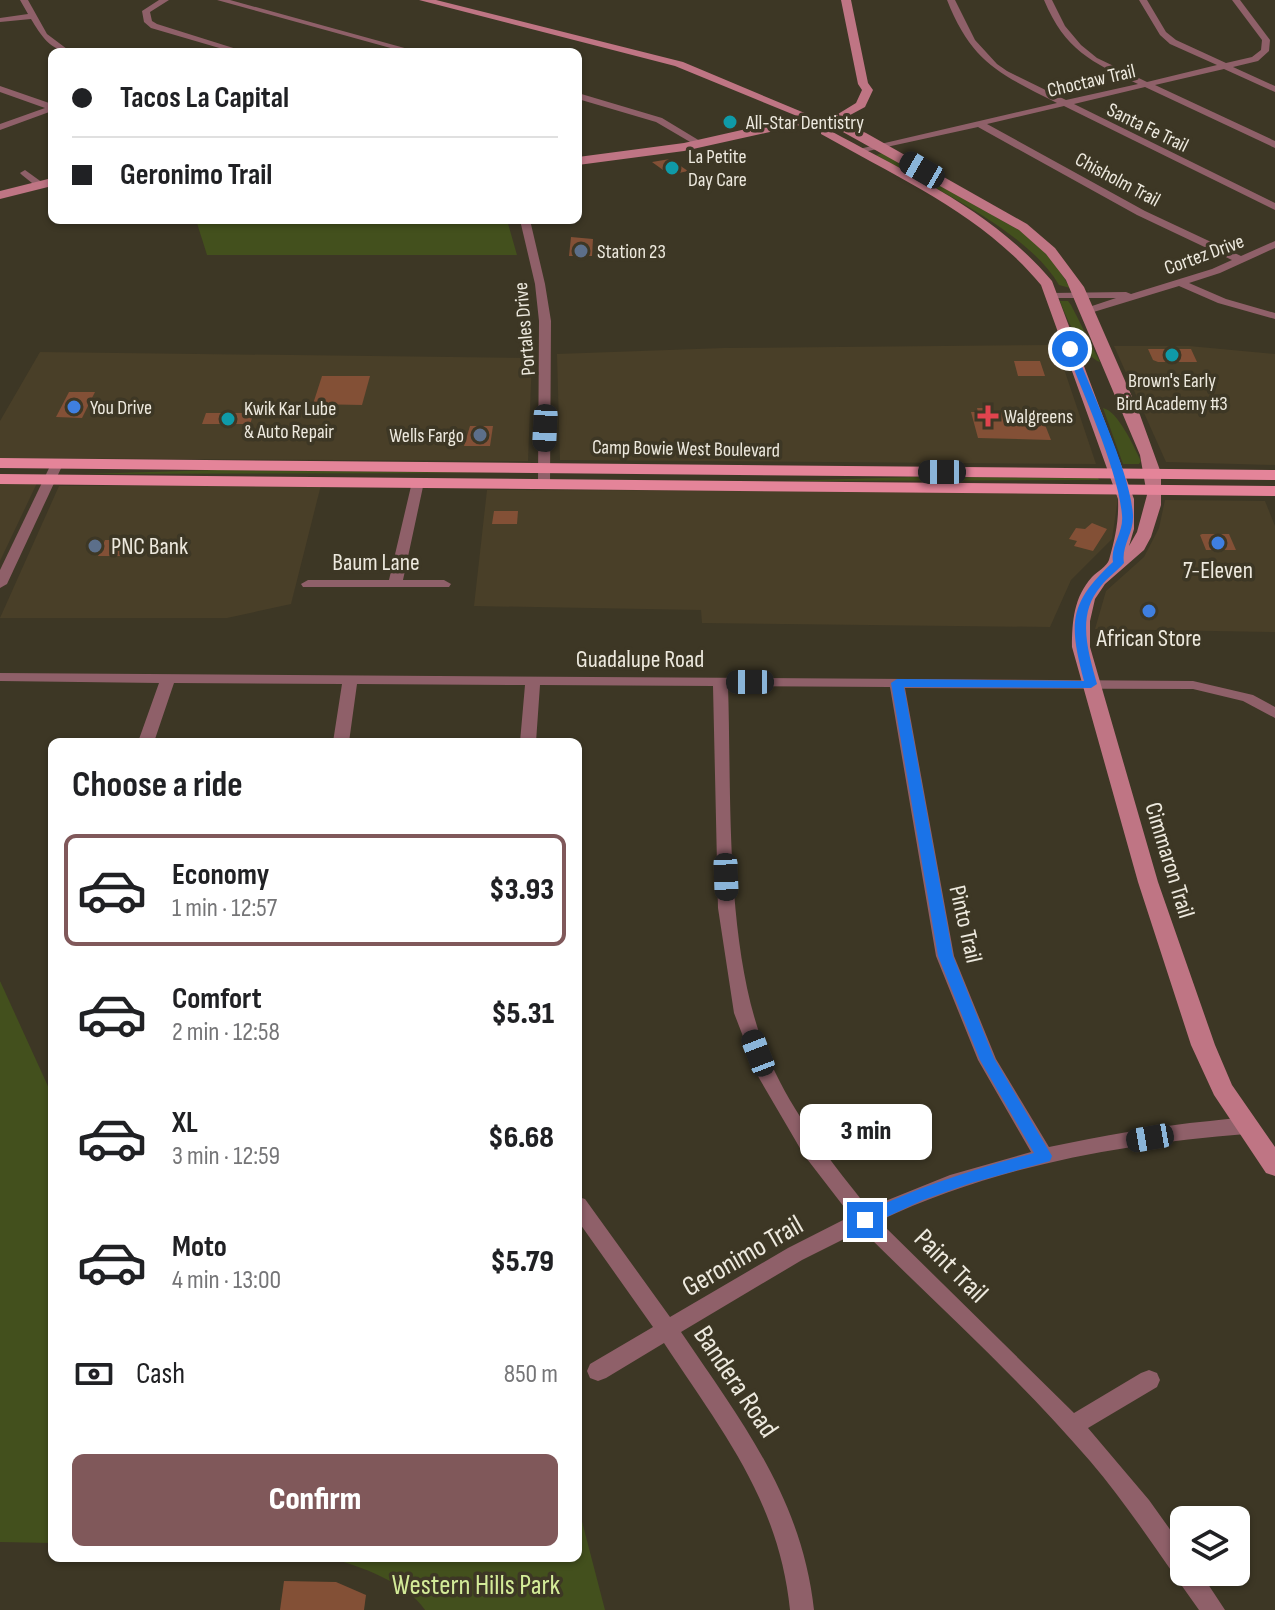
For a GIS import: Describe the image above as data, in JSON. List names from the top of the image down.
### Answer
{
  "streets": {
    "main road": ["Camp Bowie West Boulevard", "Cimmaron Trail"],
    "street": [
      "Choctaw Trail",
      "Santa Fe Trail",
      "Chisholm Trail",
      "Cortez Drive",
      "Portales Drive",
      "Baum Lane",
      "Guadalupe Road",
      "Pinto Trail",
      "Geronimo Trail",
      "Paint Trail",
      "Bandera Road"
    ]
  },
  "crossings": [
    ["Choctaw Trail", "Santa Fe Trail"],
    ["Choctaw Trail", "Chisholm Trail"],
    ["Chisholm Trail", "Cortez Drive"],
    ["Portales Drive", "Camp Bowie West Boulevard"],
    ["Camp Bowie West Boulevard", "Cimmaron Trail"],
    ["Guadalupe Road", "Cimmaron Trail"],
    ["Guadalupe Road", "Pinto Trail"],
    ["Guadalupe Road", "Paint Trail"],
    ["Cimmaron Trail", "Geronimo Trail"],
    ["Pinto Trail", "Geronimo Trail"],
    ["Geronimo Trail", "Paint Trail"],
    ["Geronimo Trail", "Bandera Road"]
  ],
  "parks": ["Western Hills Park"],
  "places": {
    "other": [
      "All-Star Dentistry",
      "La Petite Day Care",
      "Station 23",
      "Brown's Early Bird Academy #3",
      "You Drive",
      "Kwik Kar Lube & Auto Repair",
      "Wells Fargo",
      "7-Eleven",
      "PNC Bank",
      "African Store"
    ],
    "health": ["Walgreens"]
  },
  "page": {
    "banner": ["Tacos La Capital", "Geronimo Trail"],
    "heading": "Choose a ride",
    "list": [
      {
        "name": "Economy",
        "note": "1 min · 12:57",
        "value": "$3.93"
      },
      {
        "name": "Comfort",
        "note": "2 min · 12:58",
        "value": "$5.31"
      },
      {
        "name": "XL",
        "note": "3 min · 12:59",
        "value": "$6.68"
      },
      {
        "name": "Moto",
        "note": "4 min · 13:00",
        "value": "$5.79"
      }
    ],
    "bubble": "3 min",
    "pay": ["Cash", "850 m"],
    "buttons": "Confirm"
  }
}
